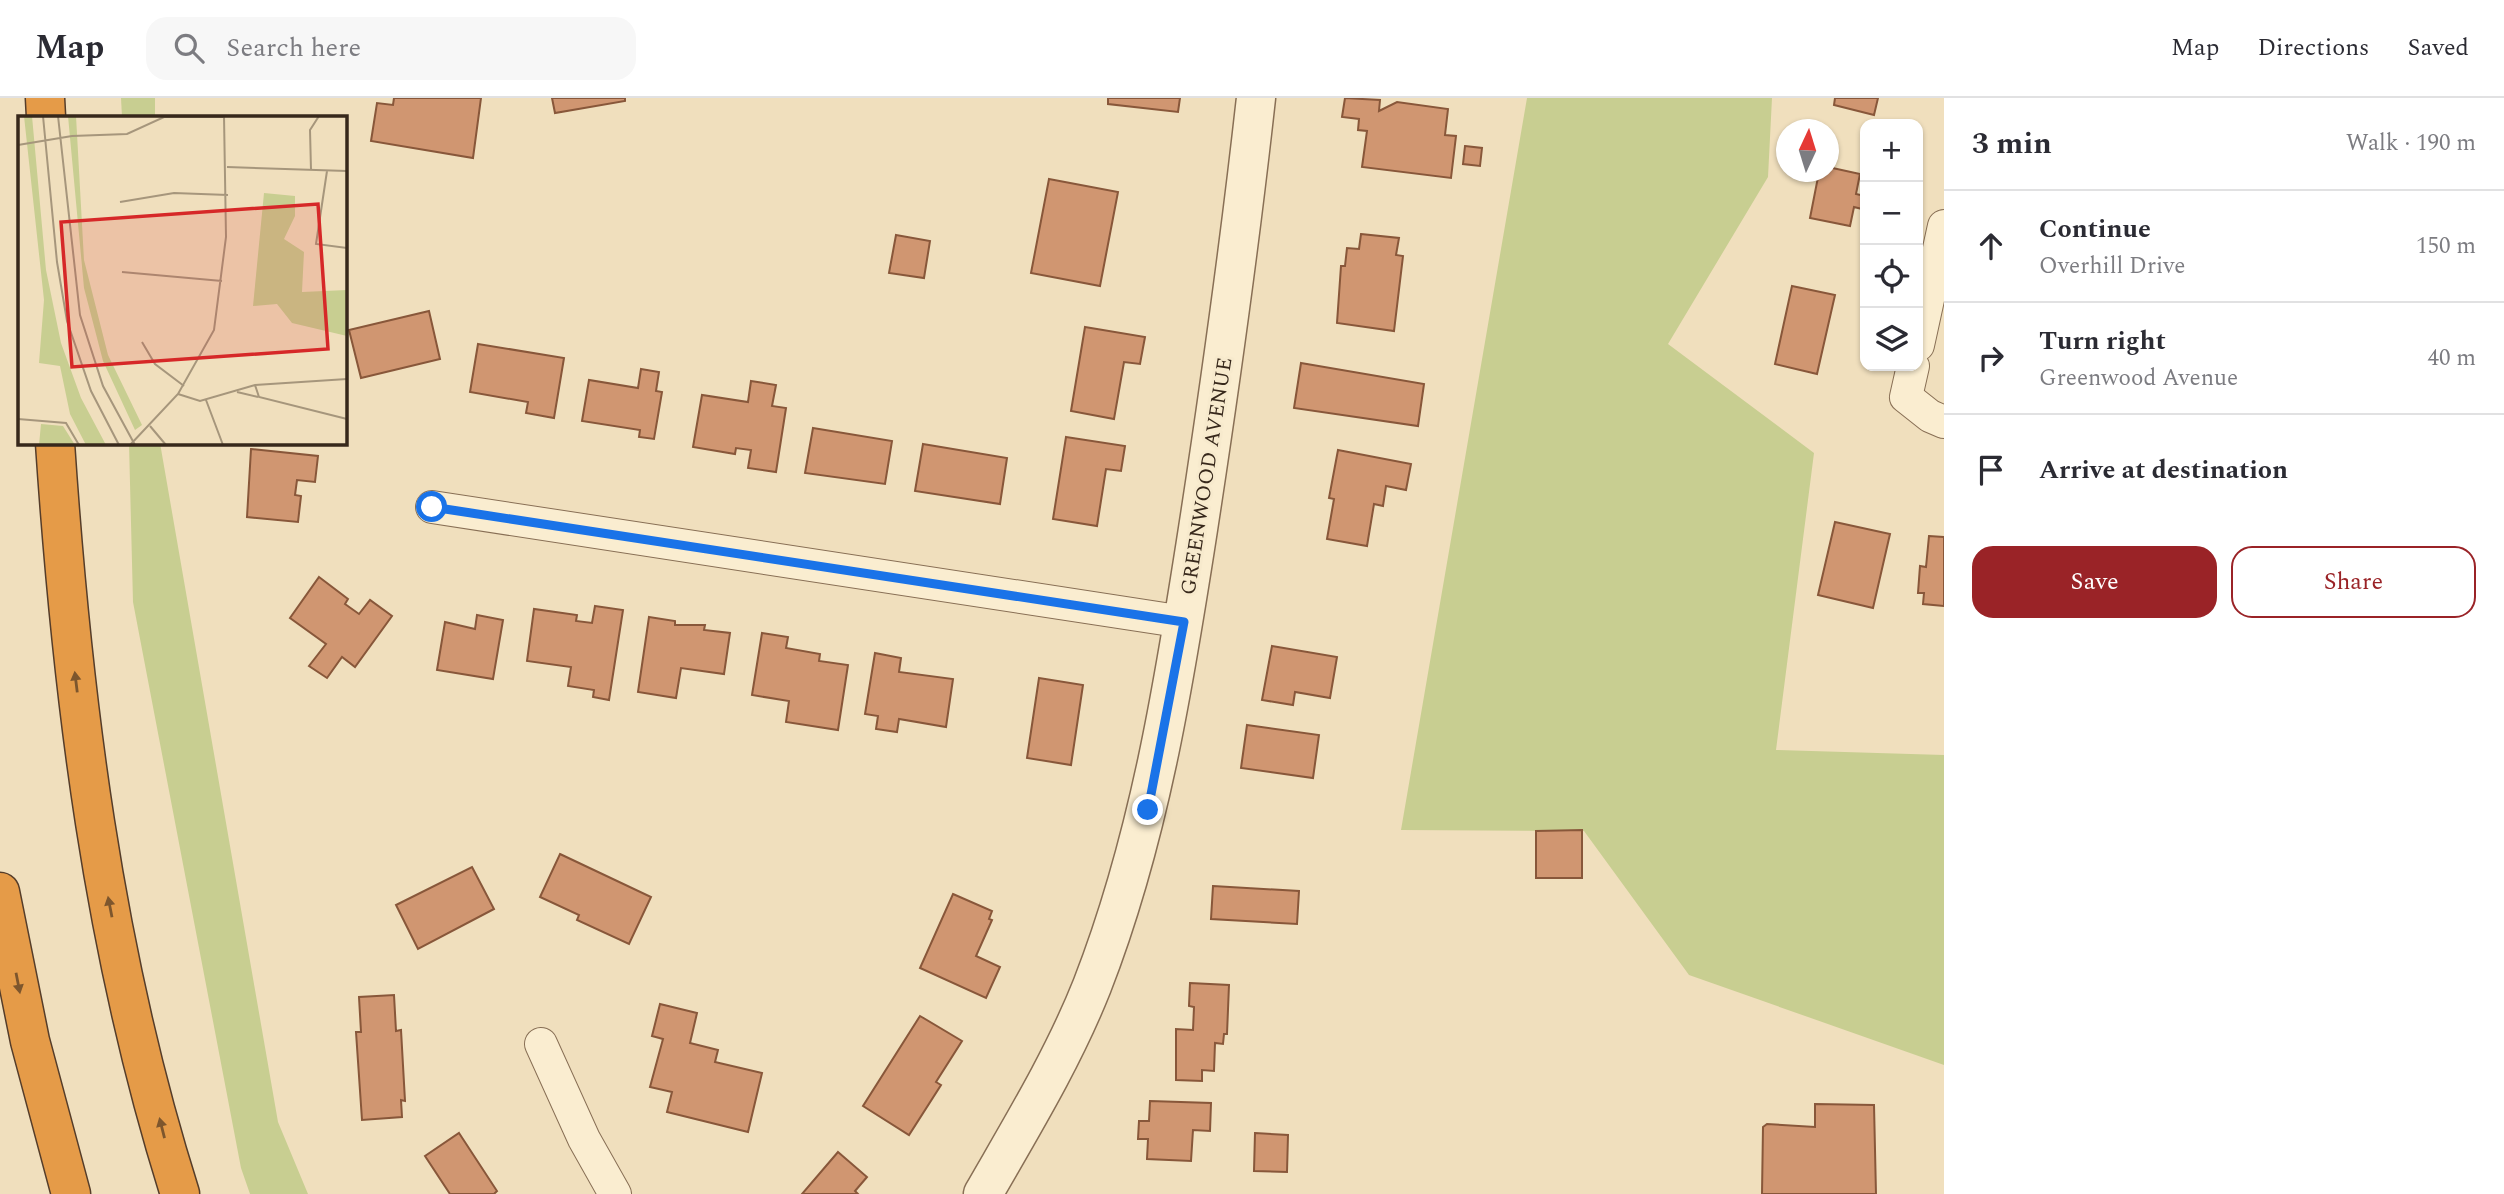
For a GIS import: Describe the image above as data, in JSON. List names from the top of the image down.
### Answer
{
  "streets": {
    "street": ["GREENWOOD AVENUE"]
  },
  "north": "top",
  "page": {
    "header": "Map",
    "search": "Search here",
    "nav": ["Map", "Directions", "Saved"],
    "heading": ["3 min", "Walk · 190 m"],
    "map_buttons": ["+", "−"],
    "list": [
      ["Continue", "Overhill Drive", "150 m"],
      ["Turn right", "Greenwood Avenue", "40 m"],
      "Arrive at destination"
    ],
    "buttons": ["Save", "Share"]
  }
}
